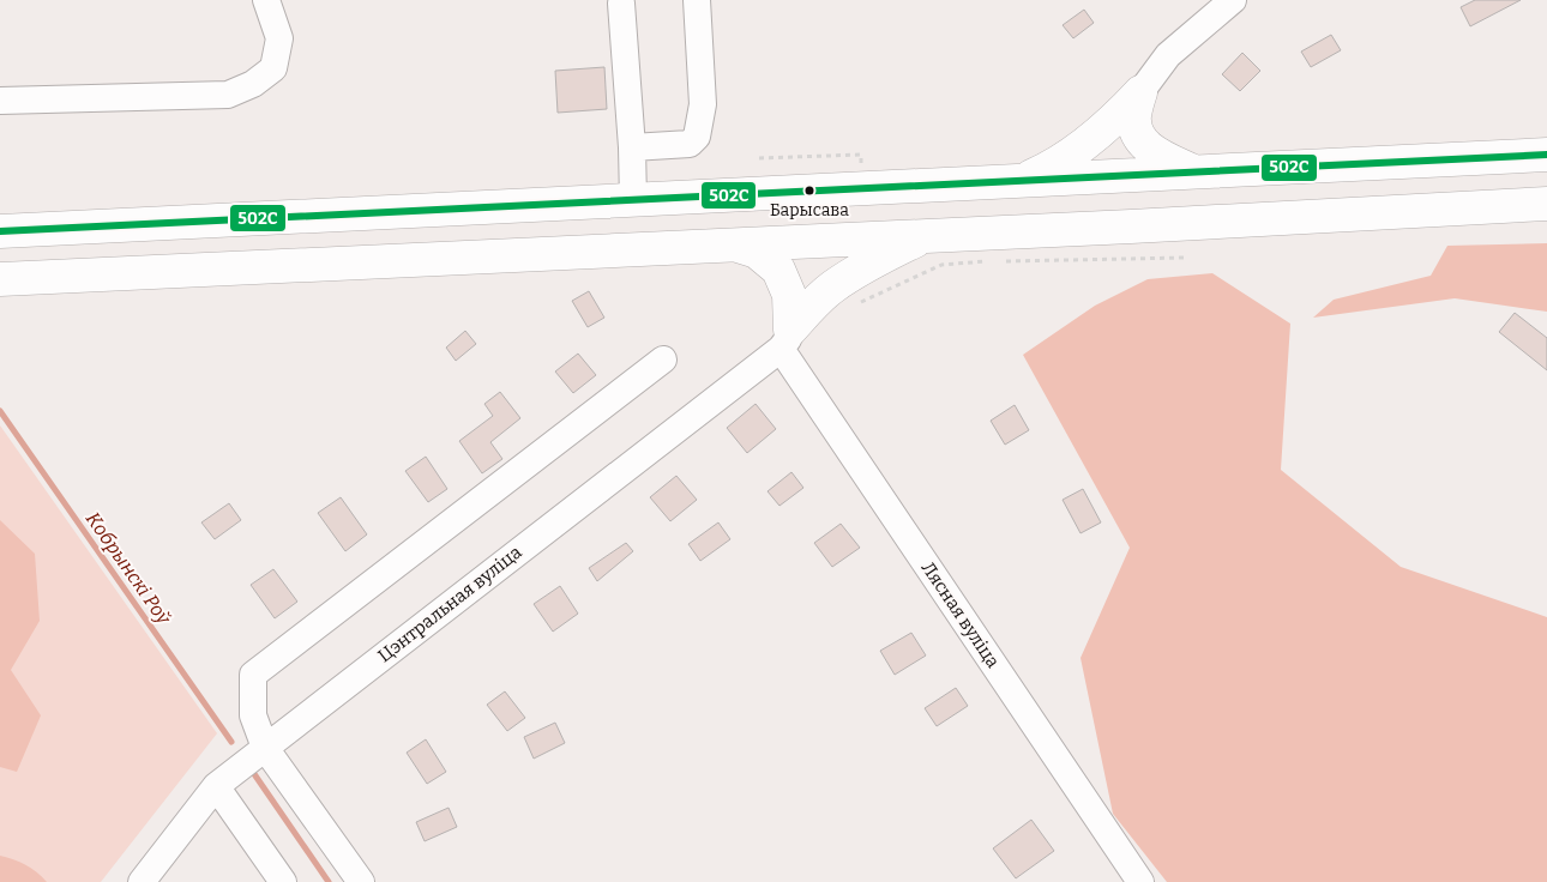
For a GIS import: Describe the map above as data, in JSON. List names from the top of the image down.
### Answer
{
  "streets": {
    "street": ["Цэнтральная вуліца", "Лясная вуліца"]
  },
  "crossings": [
    ["Цэнтральная вуліца", "Лясная вуліца"]
  ],
  "water": ["Кобрынскі Роў"],
  "places": ["Барысава"],
  "lines": ["transit line 502С"]
}
